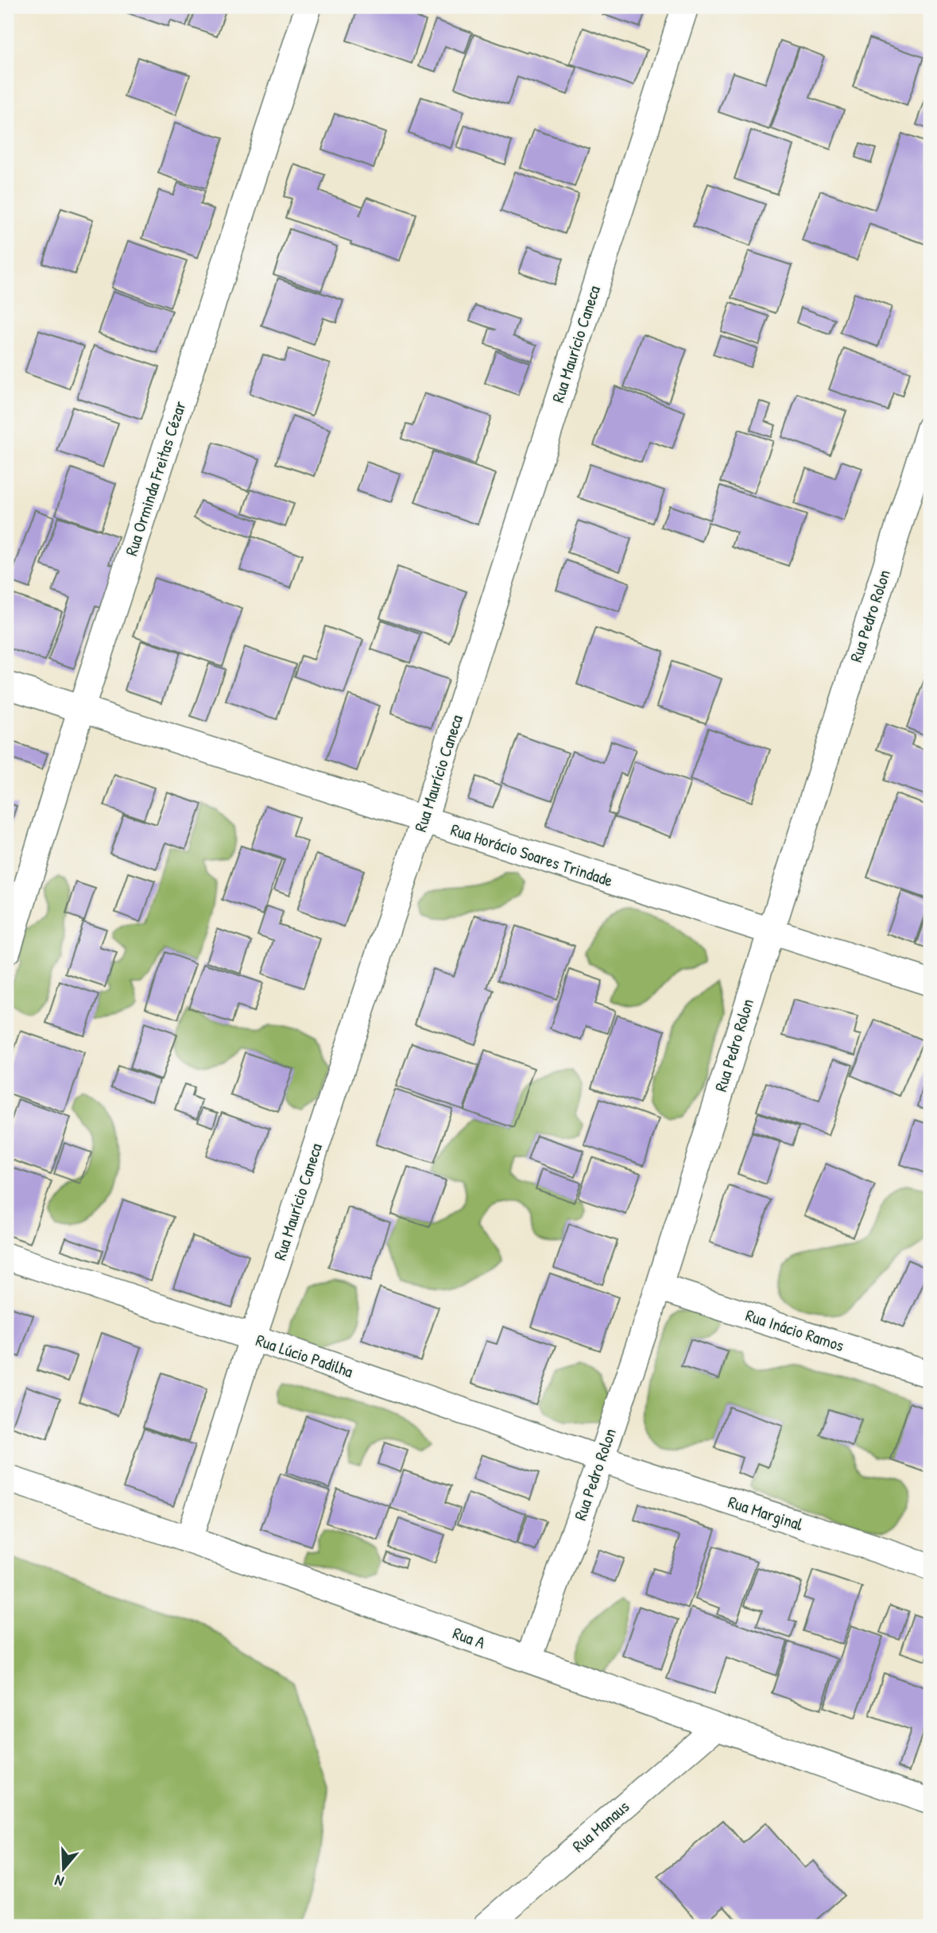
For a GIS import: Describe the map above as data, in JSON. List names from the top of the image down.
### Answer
{
  "streets": {
    "street": [
      "Rua Maurício Caneca",
      "Rua Orminda Freitas Cézar",
      "Rua Pedro Rolon",
      "Rua Horácio Soares Trindade",
      "Rua Inácio Ramos",
      "Rua Lúcio Padilha",
      "Rua Marginal",
      "Rua A",
      "Rua Manaus"
    ]
  },
  "crossings": [
    ["Rua Maurício Caneca", "Rua Horácio Soares Trindade"],
    ["Rua Maurício Caneca", "Rua Lúcio Padilha"],
    ["Rua Maurício Caneca", "Rua A"],
    ["Rua Orminda Freitas Cézar", "Rua Horácio Soares Trindade"],
    ["Rua Pedro Rolon", "Rua Horácio Soares Trindade"],
    ["Rua Pedro Rolon", "Rua Inácio Ramos"],
    ["Rua Pedro Rolon", "Rua Lúcio Padilha"],
    ["Rua Pedro Rolon", "Rua Marginal"],
    ["Rua Pedro Rolon", "Rua A"],
    ["Rua Lúcio Padilha", "Rua Marginal"],
    ["Rua A", "Rua Manaus"]
  ],
  "north": "bottom"
}
